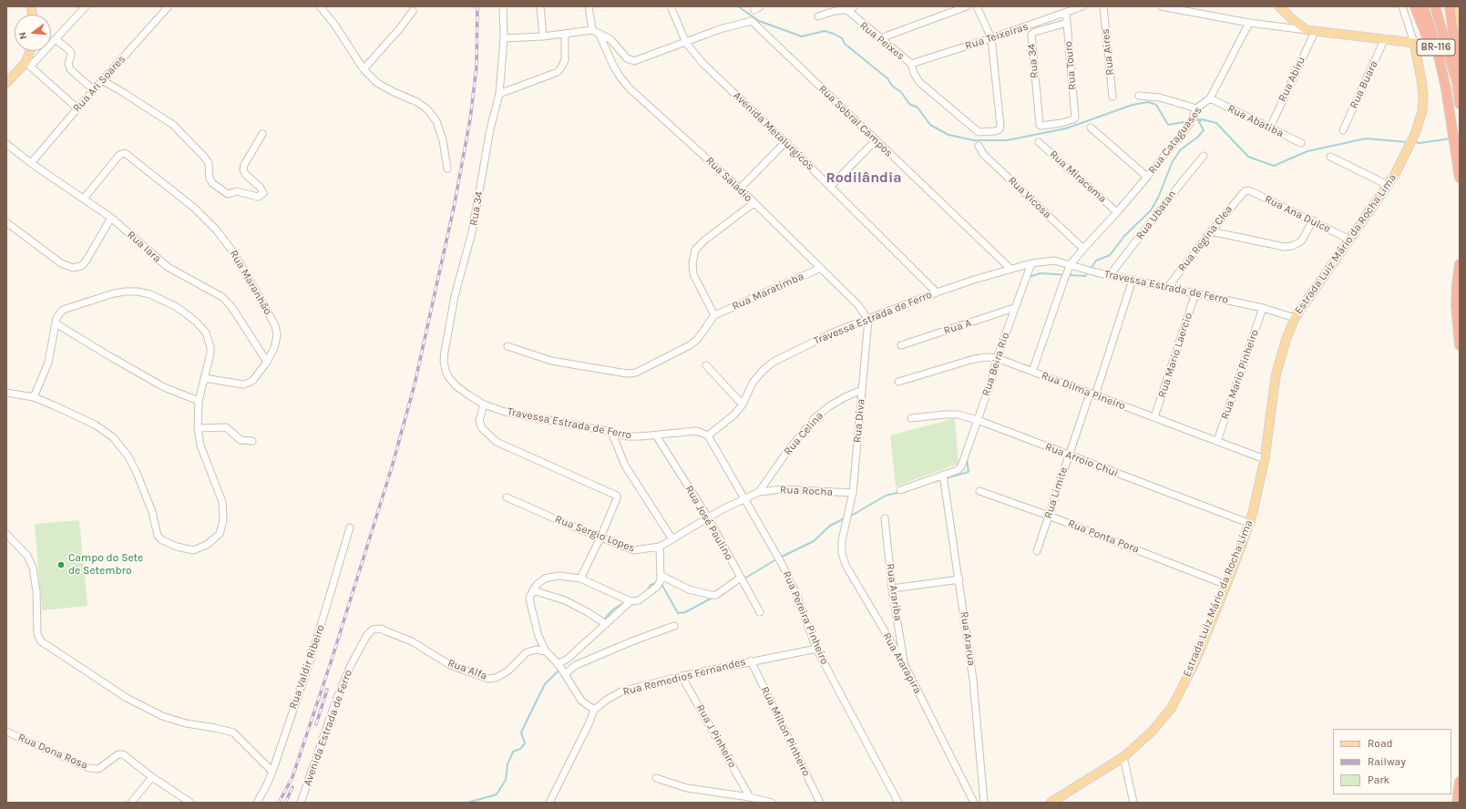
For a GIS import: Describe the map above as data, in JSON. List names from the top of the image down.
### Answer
{
  "streets": {
    "highway": ["BR-116"],
    "main road": ["Estrada Luiz Mário da Rocha Lima"],
    "street": [
      "Rua Teixeiras",
      "Rua Peixes",
      "Rua Aires",
      "Rua 34",
      "Rua Touro",
      "Rua Abiru",
      "Rua Ari Soares",
      "Rua Buara",
      "Rua Sobral Campos",
      "Rua Abatiba",
      "Avenida Metalurgicos",
      "Rua Cataguases",
      "Rua Miracema",
      "Rua Saladio",
      "Rua Vicosa",
      "Rua Ana Dulce",
      "Rua Ubatan",
      "Rua Regina Clea",
      "Rua Iara",
      "Rua Maranhão",
      "Travessa Estrada de Ferro",
      "Rua Maratimba",
      "Rua A",
      "Rua Mario Laercio",
      "Rua Beira Rio",
      "Rua Mario Pinheiro",
      "Rua Dilma Pineiro",
      "Rua Diva",
      "Rua Celina",
      "Rua Arroio Chui",
      "Rua Rocha",
      "Rua Limite",
      "Rua José Paulino",
      "Rua Sergio Lopes",
      "Rua Ponta Pora",
      "Rua Arariba",
      "Rua Pereira Pinheiro",
      "Rua Ararua",
      "Rua Ararapira",
      "Rua Valdir Ribeiro",
      "Rua Alfa",
      "Rua Remedios Fernandes",
      "Avenida Estrada de Ferro",
      "Rua Milton Pinheiro",
      "Rua J Pinheiro",
      "Rua Dona Rosa"
    ]
  },
  "crossings": [
    ["Rua Teixeiras", "Rua Peixes"],
    ["Rua Teixeiras", "Rua Touro"],
    ["Rua 34", "Rua Touro"],
    ["Rua 34", "Travessa Estrada de Ferro"],
    ["Rua Abiru", "Rua Abatiba"],
    ["Rua Ari Soares", "Rua Iara"],
    ["Rua Sobral Campos", "Avenida Metalurgicos"],
    ["Rua Sobral Campos", "Travessa Estrada de Ferro"],
    ["Rua Abatiba", "Rua Cataguases"],
    ["Avenida Metalurgicos", "Travessa Estrada de Ferro"],
    ["Rua Cataguases", "Rua Miracema"],
    ["Rua Cataguases", "Rua Vicosa"],
    ["Rua Cataguases", "Travessa Estrada de Ferro"],
    ["Rua Cataguases", "Rua Dilma Pineiro"],
    ["Rua Saladio", "Travessa Estrada de Ferro"],
    ["Rua Saladio", "Rua Maratimba"],
    ["Rua Saladio", "Rua Diva"],
    ["Rua Ana Dulce", "Rua Regina Clea"],
    ["Rua Ana Dulce", "Estrada Luiz Mário da Rocha Lima"],
    ["Rua Ubatan", "Travessa Estrada de Ferro"],
    ["Rua Regina Clea", "Travessa Estrada de Ferro"],
    ["Estrada Luiz Mário da Rocha Lima", "Travessa Estrada de Ferro"],
    ["Estrada Luiz Mário da Rocha Lima", "Rua Dilma Pineiro"],
    ["Estrada Luiz Mário da Rocha Lima", "Rua Arroio Chui"],
    ["Estrada Luiz Mário da Rocha Lima", "Rua Ponta Pora"],
    ["Rua Iara", "Rua Maranhão"],
    ["Travessa Estrada de Ferro", "Rua Mario Laercio"],
    ["Travessa Estrada de Ferro", "Rua Beira Rio"],
    ["Travessa Estrada de Ferro", "Rua Mario Pinheiro"],
    ["Travessa Estrada de Ferro", "Rua Diva"],
    ["Travessa Estrada de Ferro", "Rua Limite"],
    ["Travessa Estrada de Ferro", "Rua José Paulino"],
    ["Travessa Estrada de Ferro", "Rua Pereira Pinheiro"],
    ["Rua A", "Rua Beira Rio"],
    ["Rua Mario Laercio", "Rua Dilma Pineiro"],
    ["Rua Beira Rio", "Rua Dilma Pineiro"],
    ["Rua Beira Rio", "Rua Arroio Chui"],
    ["Rua Beira Rio", "Rua Ararua"],
    ["Rua Mario Pinheiro", "Rua Dilma Pineiro"],
    ["Rua Dilma Pineiro", "Rua Limite"],
    ["Rua Diva", "Rua Celina"],
    ["Rua Diva", "Rua Rocha"],
    ["Rua Diva", "Rua Ararapira"],
    ["Rua Celina", "Rua Rocha"],
    ["Rua Celina", "Rua Sergio Lopes"],
    ["Rua Arroio Chui", "Rua Limite"],
    ["Rua Rocha", "Rua Sergio Lopes"],
    ["Rua Limite", "Rua Ponta Pora"],
    ["Rua José Paulino", "Rua Sergio Lopes"],
    ["Rua Sergio Lopes", "Rua Pereira Pinheiro"],
    ["Rua Arariba", "Rua Ararapira"],
    ["Rua Pereira Pinheiro", "Rua Remedios Fernandes"],
    ["Rua Alfa", "Avenida Estrada de Ferro"],
    ["Rua Remedios Fernandes", "Rua Milton Pinheiro"],
    ["Rua Remedios Fernandes", "Rua J Pinheiro"]
  ],
  "districts": ["Rodilândia"],
  "places": ["Campo do Sete de Setembro"],
  "legend": ["Road", "Railway", "Park"],
  "north": "left"
}
